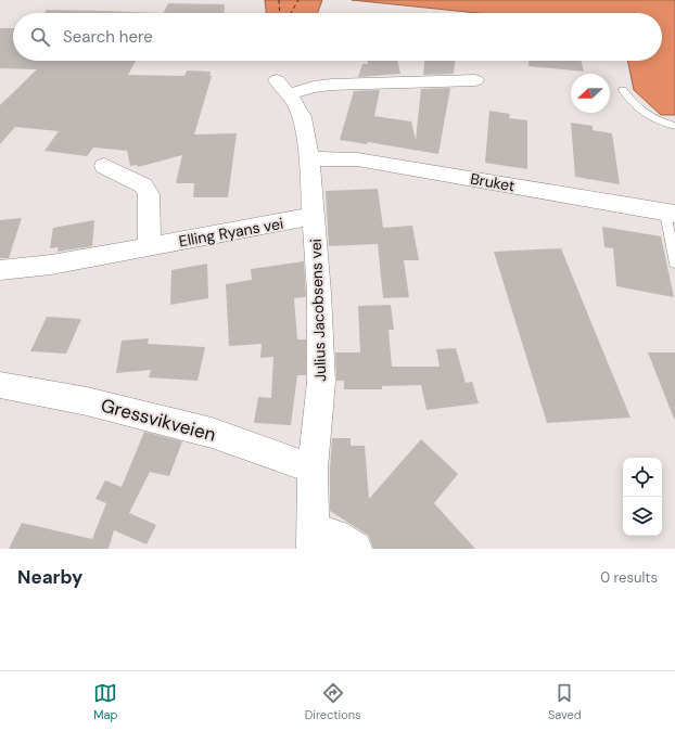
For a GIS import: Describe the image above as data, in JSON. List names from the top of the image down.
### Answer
{
  "streets": {
    "street": [
      "Bruket",
      "Elling Ryans vei",
      "Julius Jacobsens vei",
      "Gressvikveien"
    ]
  },
  "crossings": [
    ["Bruket", "Julius Jacobsens vei"],
    ["Elling Ryans vei", "Julius Jacobsens vei"],
    ["Julius Jacobsens vei", "Gressvikveien"]
  ],
  "north": "left",
  "page": {
    "search": "Search here",
    "heading": ["Nearby", "0 results"],
    "nav": ["Map", "Directions", "Saved"]
  }
}
